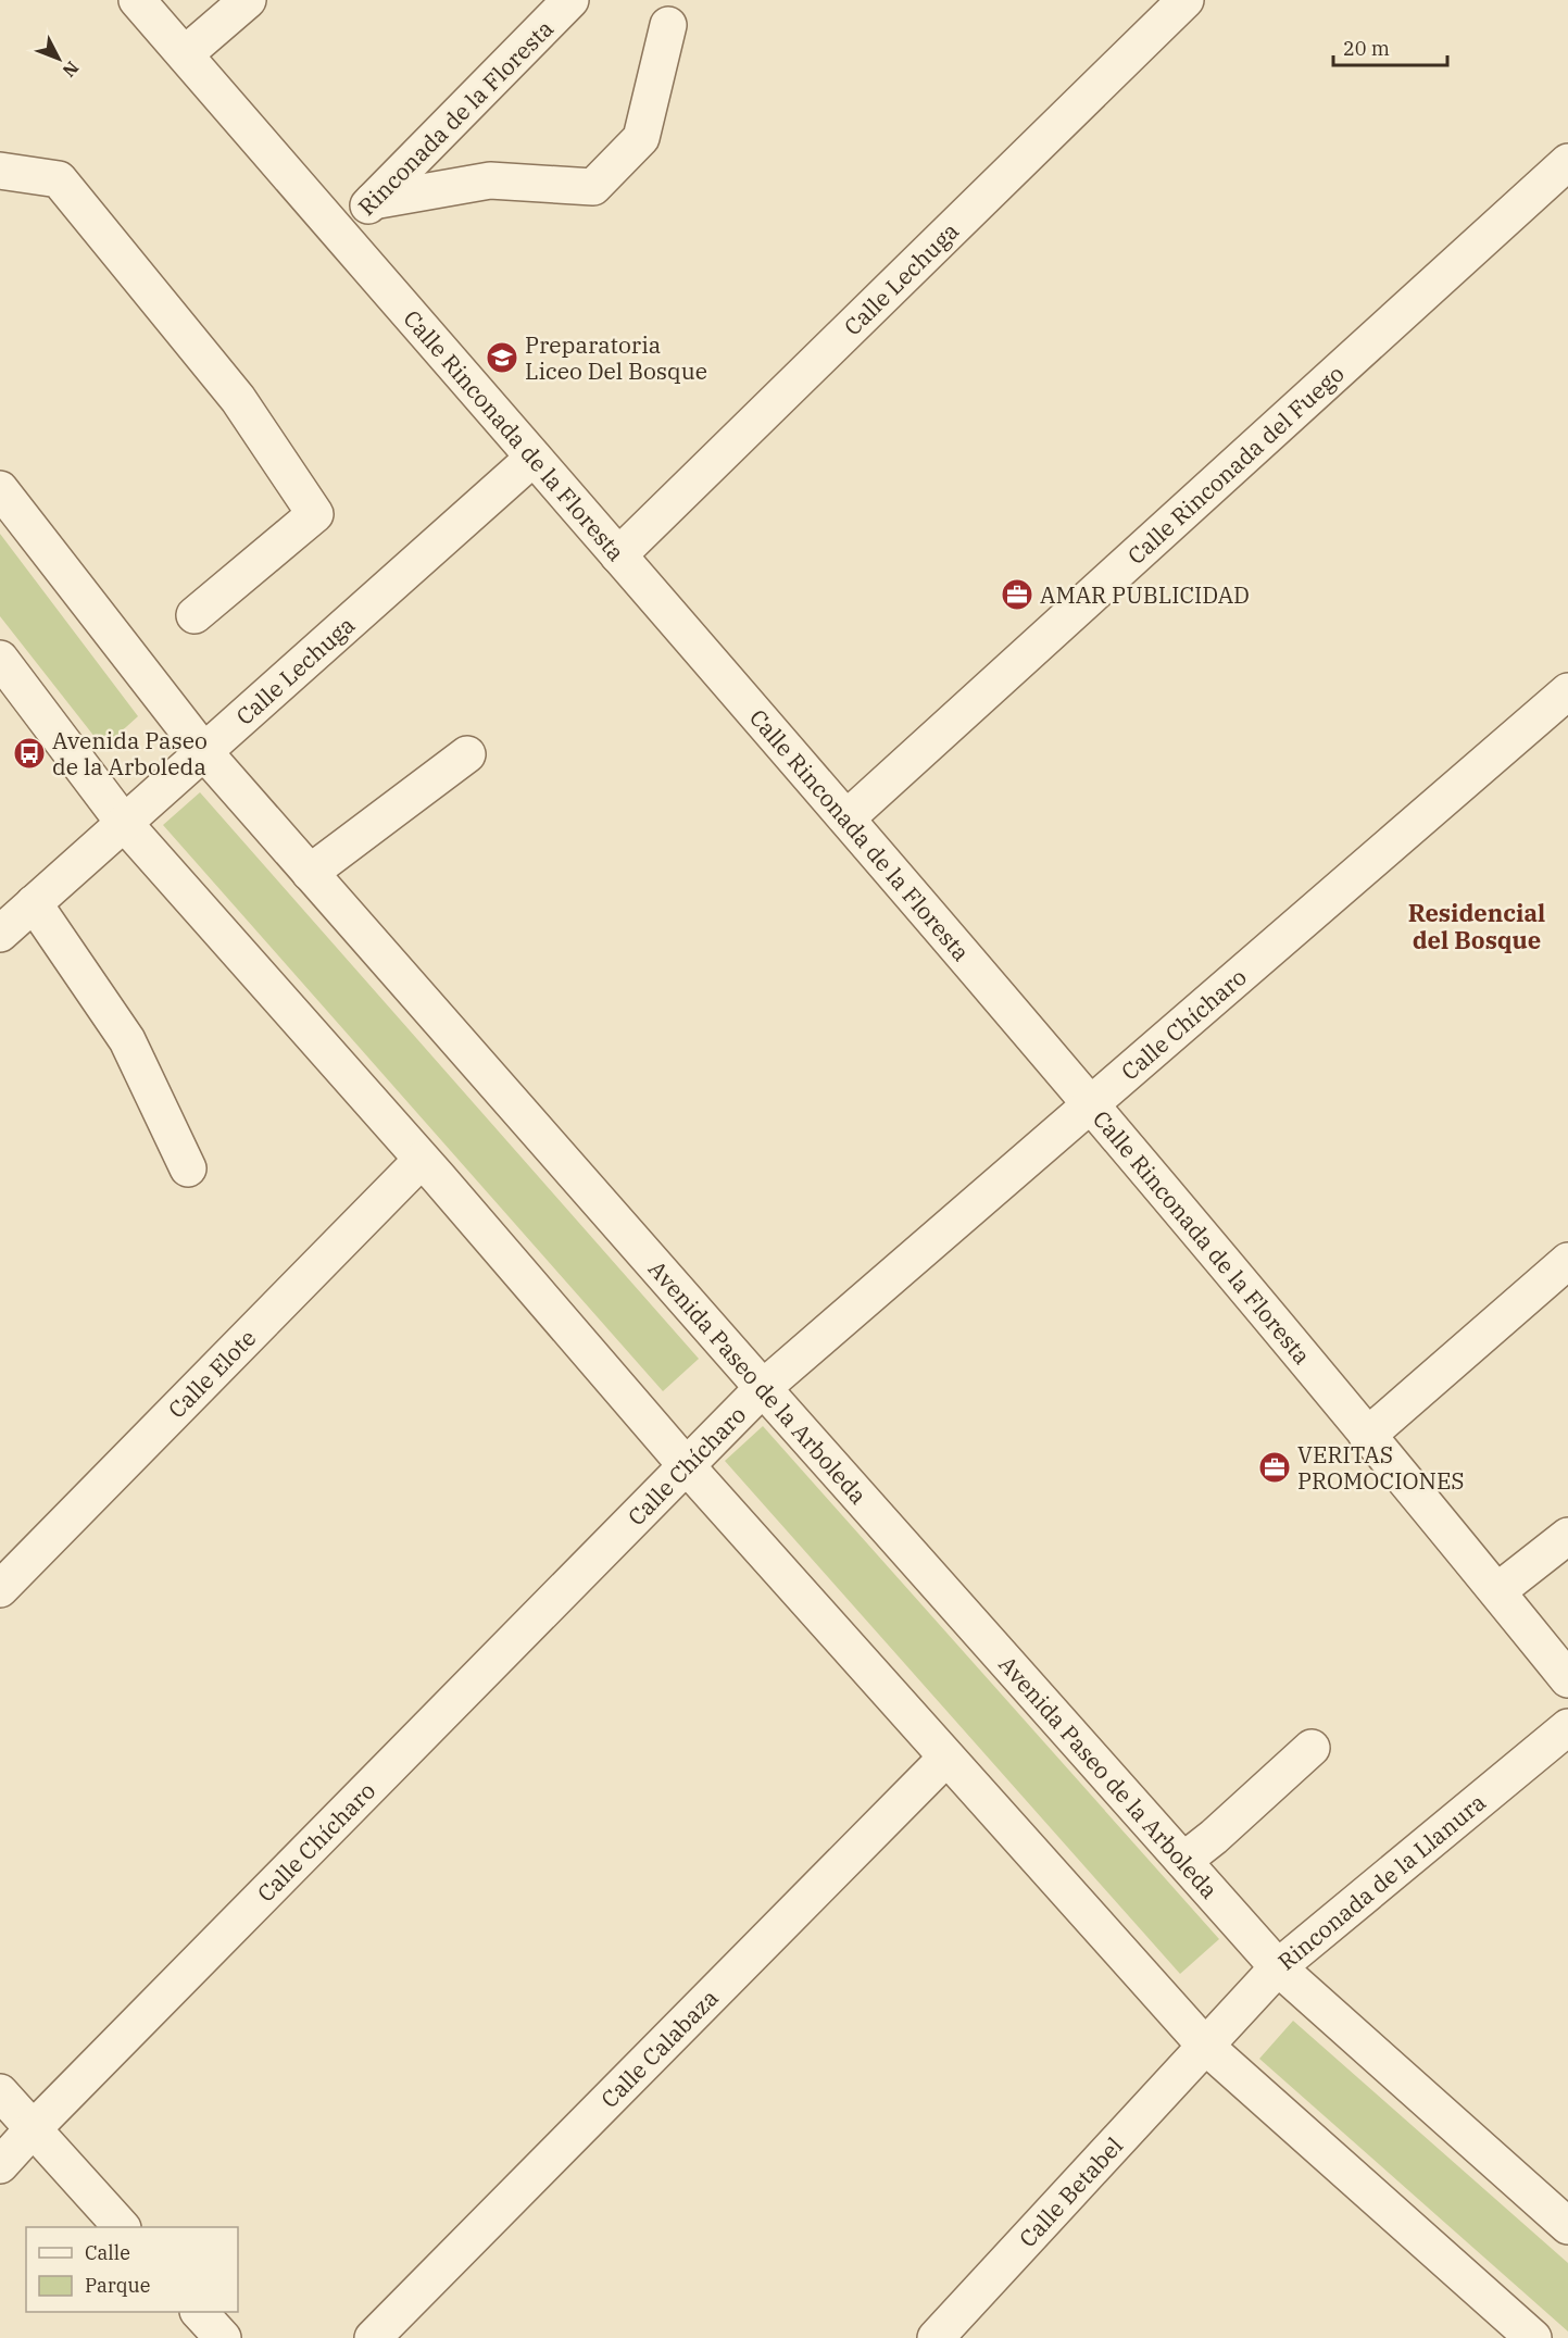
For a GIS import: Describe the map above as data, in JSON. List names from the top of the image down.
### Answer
{
  "streets": {
    "street": [
      "Rinconada de la Floresta",
      "Calle Lechuga",
      "Calle Rinconada de la Floresta",
      "Calle Rinconada del Fuego",
      "Calle Chícharo",
      "Calle Elote",
      "Avenida Paseo de la Arboleda",
      "Rinconada de la Llanura",
      "Calle Calabaza",
      "Calle Betabel"
    ]
  },
  "crossings": [
    ["Rinconada de la Floresta", "Calle Rinconada de la Floresta"],
    ["Calle Lechuga", "Calle Rinconada de la Floresta"],
    ["Calle Lechuga", "Avenida Paseo de la Arboleda"],
    ["Calle Rinconada de la Floresta", "Calle Rinconada del Fuego"],
    ["Calle Rinconada de la Floresta", "Calle Chícharo"],
    ["Calle Chícharo", "Avenida Paseo de la Arboleda"],
    ["Avenida Paseo de la Arboleda", "Rinconada de la Llanura"],
    ["Rinconada de la Llanura", "Calle Betabel"]
  ],
  "districts": ["Residencial del Bosque"],
  "places": {
    "school or university": ["Preparatoria Liceo Del Bosque"],
    "office": ["AMAR PUBLICIDAD", "VERITAS PROMOCIONES"],
    "bus stop": ["Avenida Paseo de la Arboleda"]
  },
  "legend": ["Calle", "Parque"],
  "scale_bar": "20 m",
  "north": "bottom right"
}
